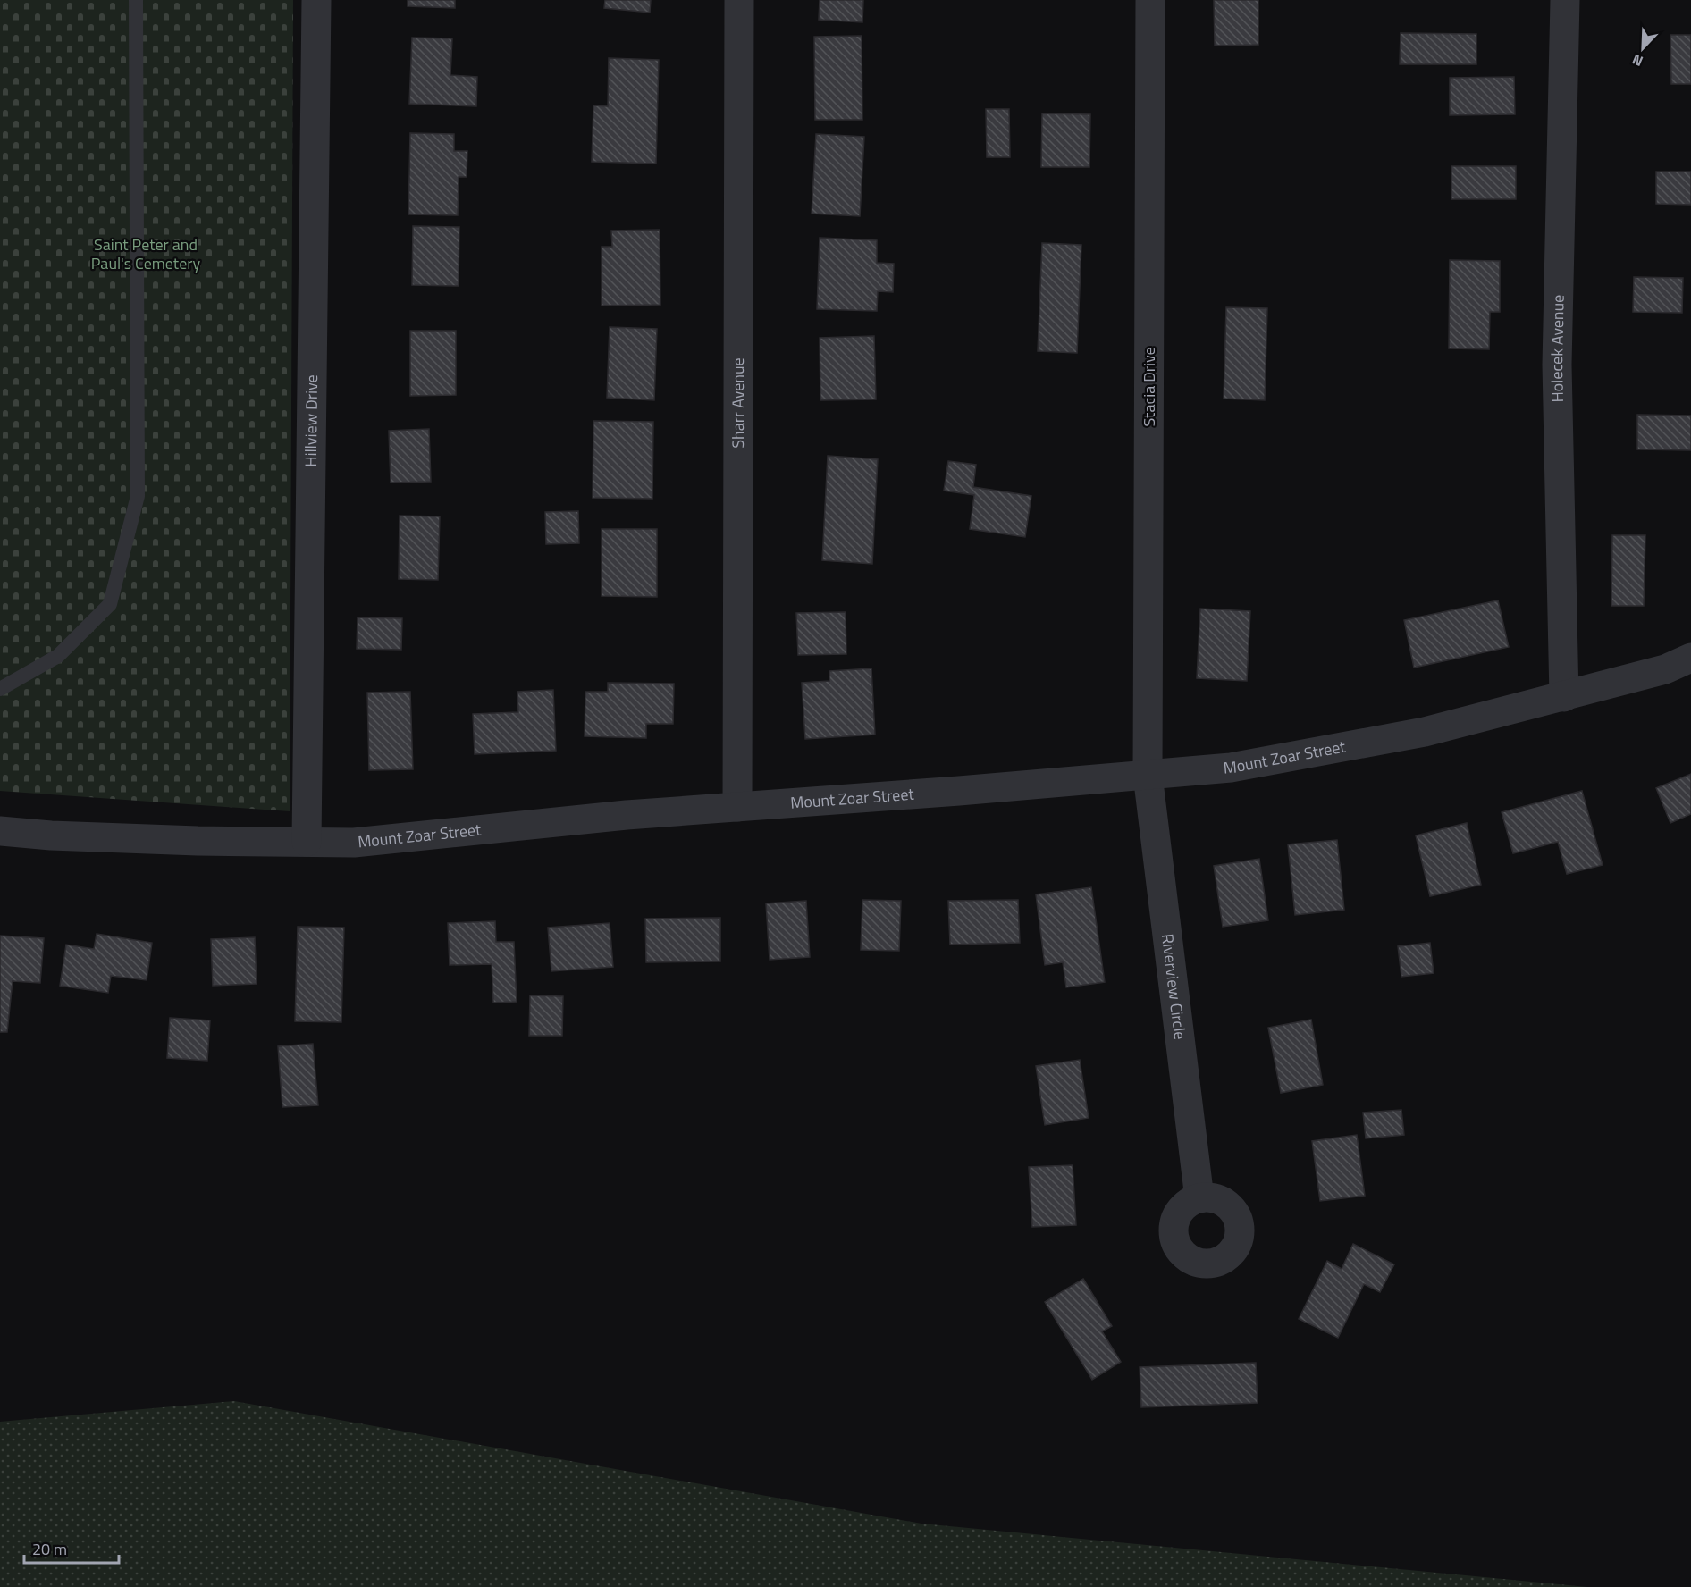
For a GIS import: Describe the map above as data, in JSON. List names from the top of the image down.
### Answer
{
  "streets": {
    "street": [
      "Holecek Avenue",
      "Stacia Drive",
      "Sharr Avenue",
      "Hillview Drive",
      "Mount Zoar Street",
      "Riverview Circle"
    ]
  },
  "crossings": [
    ["Holecek Avenue", "Mount Zoar Street"],
    ["Stacia Drive", "Mount Zoar Street"],
    ["Stacia Drive", "Riverview Circle"],
    ["Sharr Avenue", "Mount Zoar Street"],
    ["Hillview Drive", "Mount Zoar Street"],
    ["Mount Zoar Street", "Riverview Circle"]
  ],
  "parks": ["Saint Peter and Paul's Cemetery"],
  "scale_bar": "20 m",
  "north": "bottom left"
}
